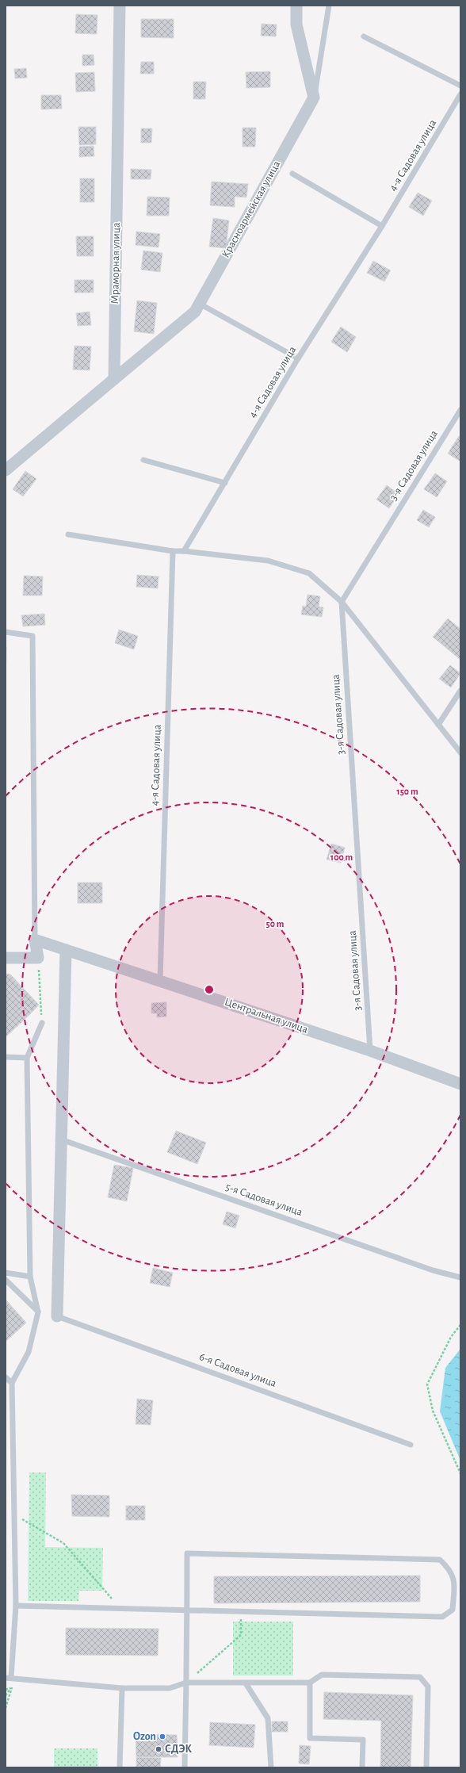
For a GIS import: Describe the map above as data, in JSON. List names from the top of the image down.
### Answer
{
  "streets": {
    "street": ["Красноармейская улица", "Мраморная улица", "Центральная улица"],
    "lane": [
      "4-я Садовая улица",
      "3-я Садовая улица",
      "5-я Садовая улица",
      "6-я Садовая улица"
    ]
  },
  "crossings": [
    ["4-я Садовая улица", "Центральная улица"],
    ["Красноармейская улица", "Мраморная улица"],
    ["3-я Садовая улица", "Центральная улица"]
  ],
  "places": ["Ozon", "СДЭК"],
  "rings": ["150 m", "100 m", "50 m"]
}
